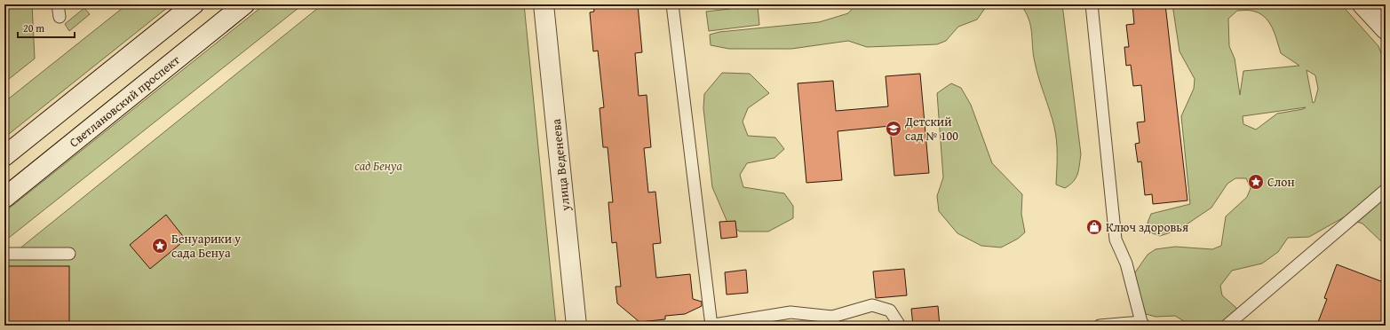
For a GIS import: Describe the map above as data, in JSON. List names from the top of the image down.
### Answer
{
  "streets": {
    "main road": ["Светлановский проспект", "улица Веденеева"]
  },
  "parks": ["сад Бенуа"],
  "places": {
    "school or university": ["Детский сад № 100"],
    "place": ["Слон", "Бенуарики у сада Бенуа"],
    "shop": ["Ключ здоровья"]
  },
  "scale_bar": "20 m"
}
